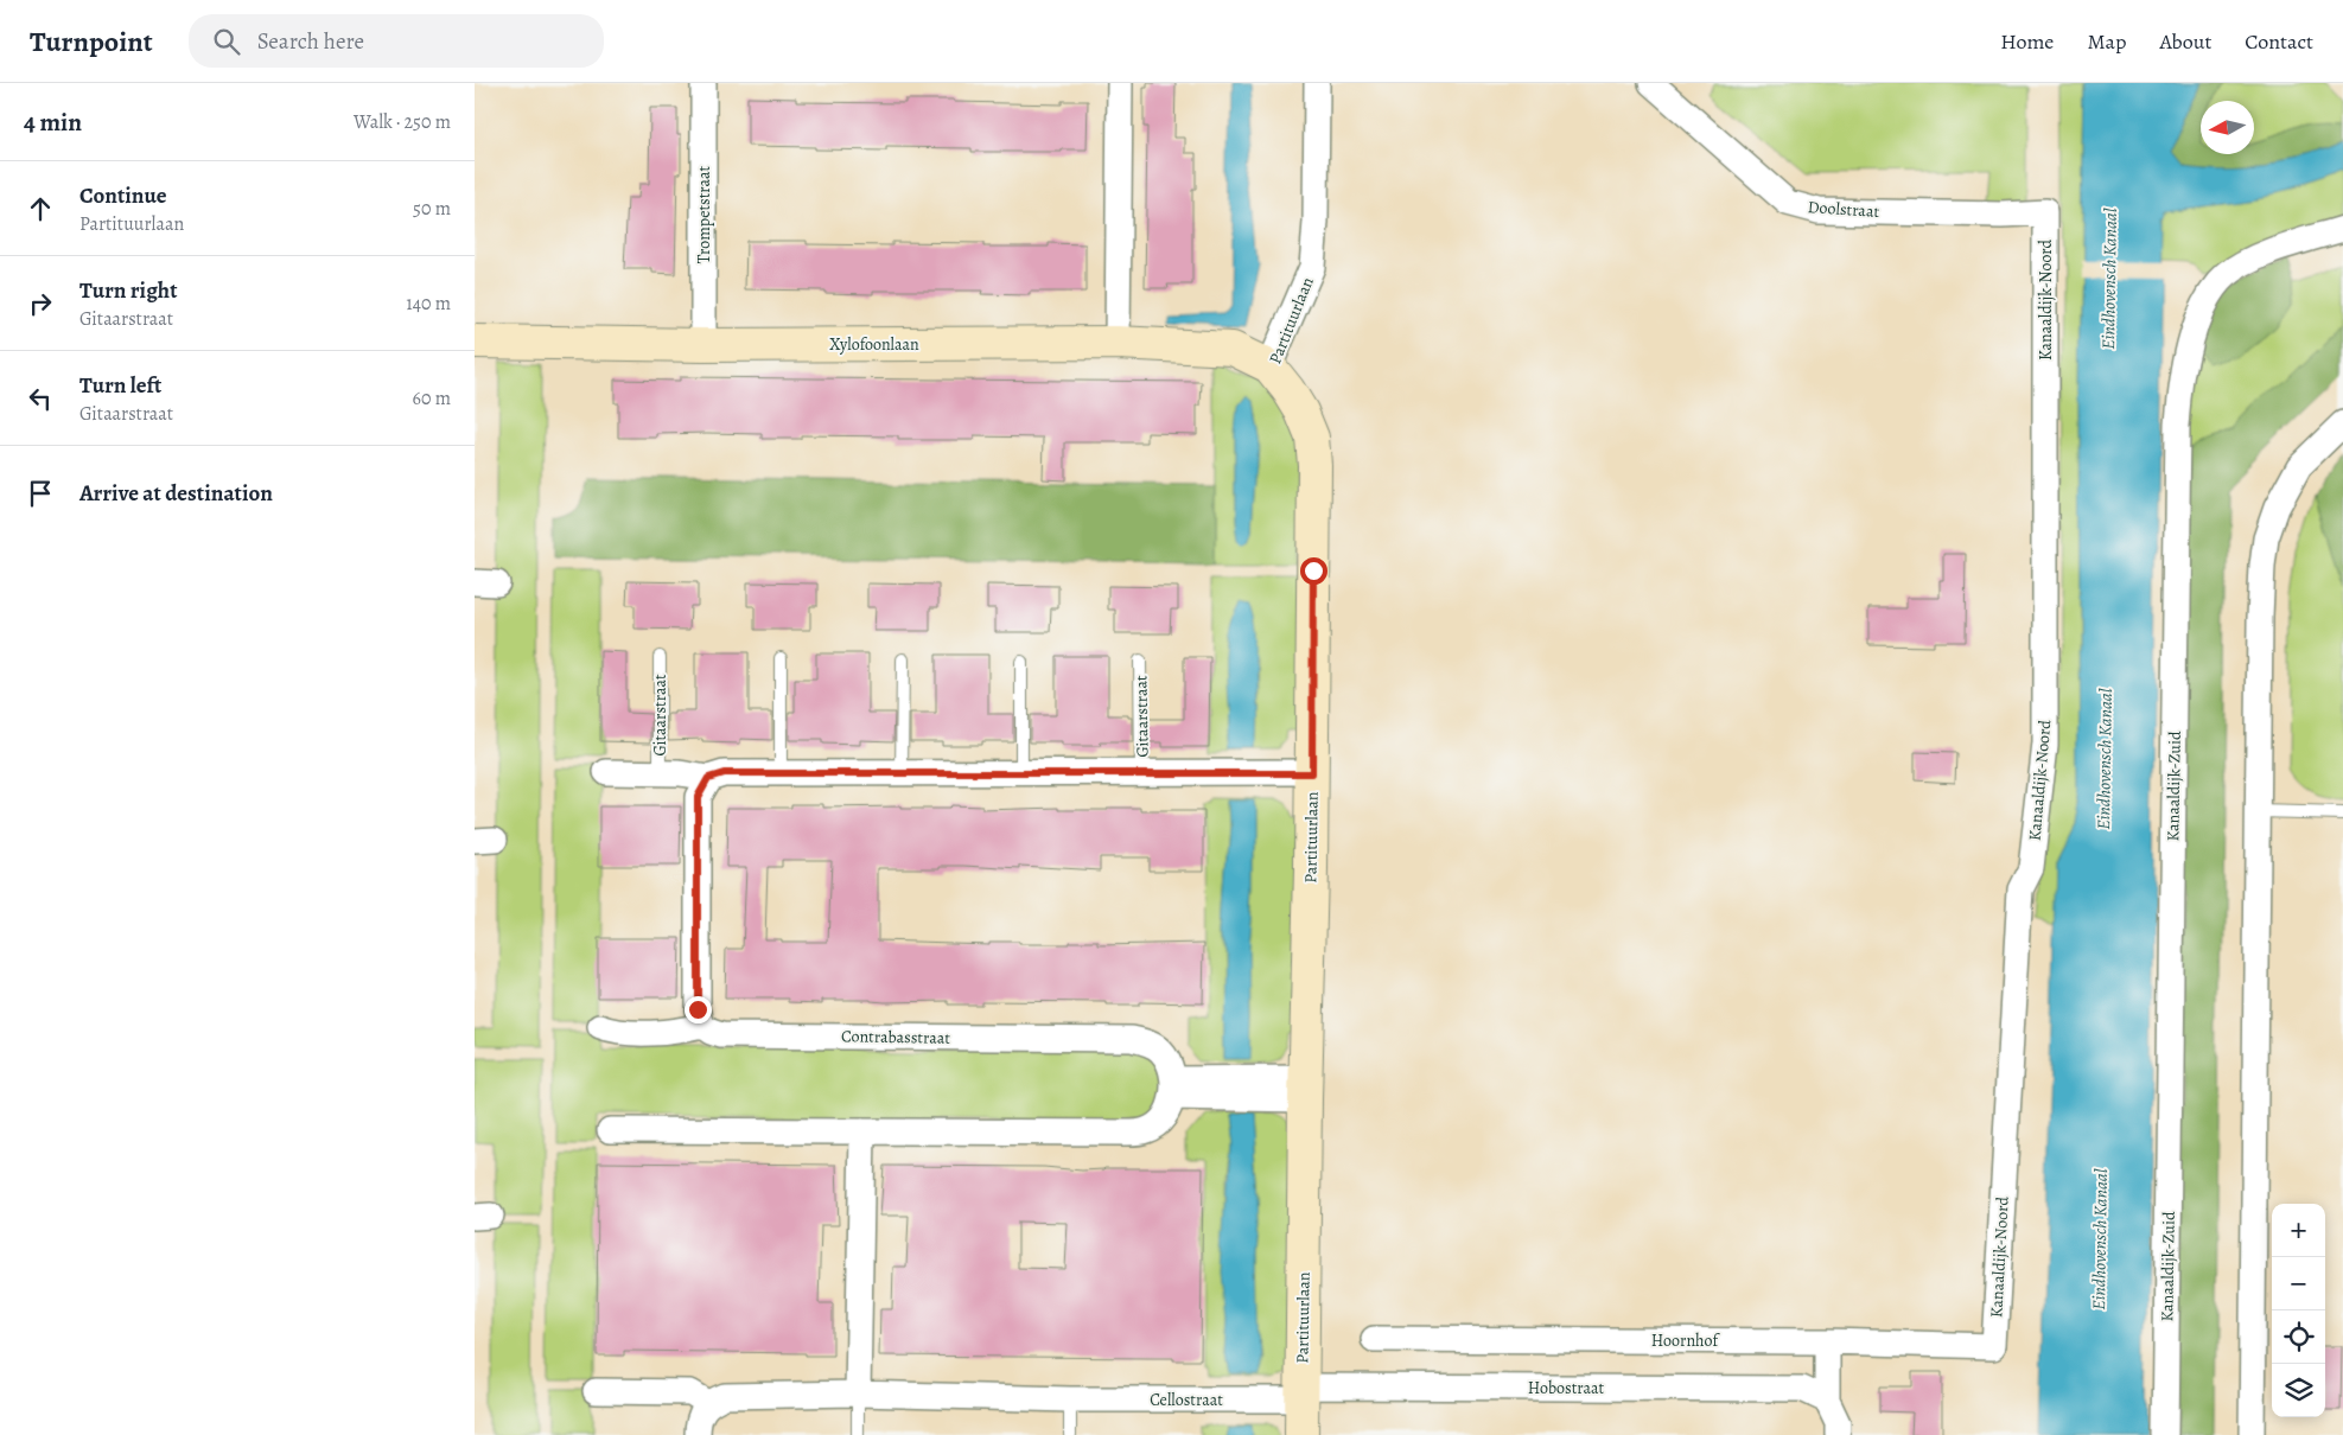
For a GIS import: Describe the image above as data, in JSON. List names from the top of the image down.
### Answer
{
  "streets": {
    "street": [
      "Doolstraat",
      "Trompetstraat",
      "Kanaaldijk-Noord",
      "Partituurlaan",
      "Xylofoonlaan",
      "Gitaarstraat",
      "Kanaaldijk-Zuid",
      "Contrabasstraat",
      "Hoornhof",
      "Hobostraat",
      "Cellostraat"
    ]
  },
  "crossings": [
    ["Doolstraat", "Kanaaldijk-Noord"],
    ["Trompetstraat", "Xylofoonlaan"],
    ["Kanaaldijk-Noord", "Hoornhof"],
    ["Partituurlaan", "Xylofoonlaan"],
    ["Partituurlaan", "Gitaarstraat"],
    ["Partituurlaan", "Hobostraat"],
    ["Partituurlaan", "Cellostraat"],
    ["Hobostraat", "Cellostraat"]
  ],
  "water": ["Eindhovensch Kanaal"],
  "north": "left",
  "page": {
    "header": "Turnpoint",
    "search": "Search here",
    "nav": [
      "Home",
      "Map",
      "About",
      "Contact"
    ],
    "heading": ["4 min", "Walk · 250 m"],
    "list": [
      ["Continue", "Partituurlaan", "50 m"],
      ["Turn right", "Gitaarstraat", "140 m"],
      ["Turn left", "Gitaarstraat", "60 m"],
      "Arrive at destination"
    ],
    "map_buttons": ["+", "−"]
  }
}
